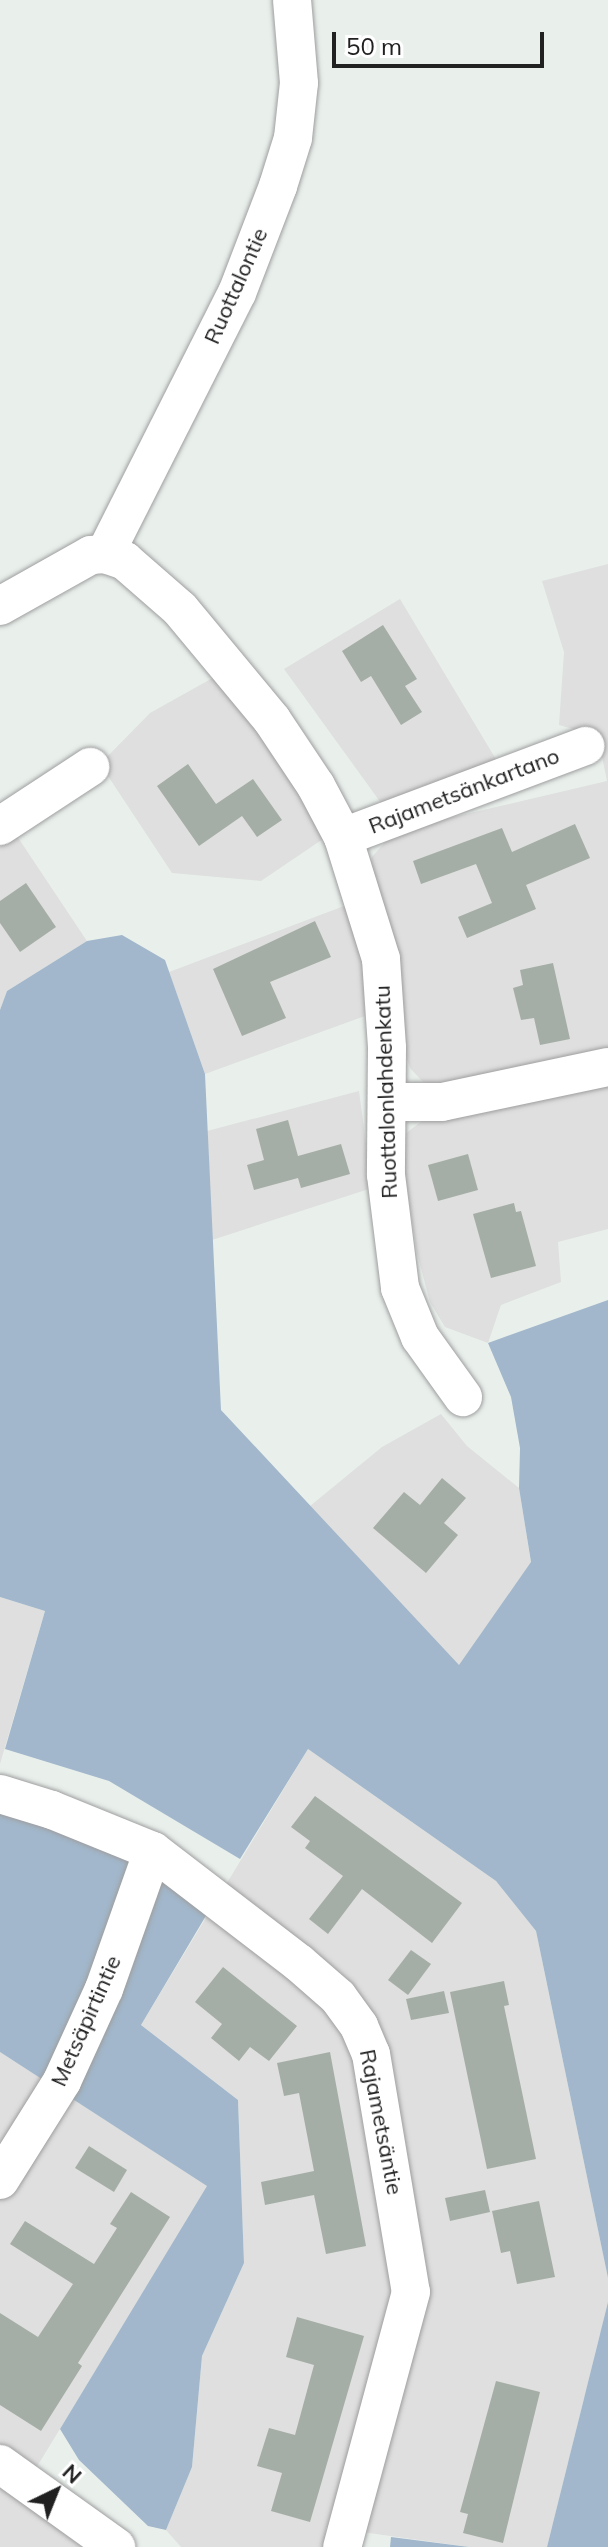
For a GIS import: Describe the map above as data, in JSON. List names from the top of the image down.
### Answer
{
  "streets": {
    "street": [
      "Ruottalontie",
      "Rajametsänkartano",
      "Ruottalonlahdenkatu",
      "Metsäpirtintie",
      "Rajametsäntie"
    ]
  },
  "crossings": [
    ["Ruottalontie", "Ruottalonlahdenkatu"],
    ["Rajametsänkartano", "Ruottalonlahdenkatu"],
    ["Metsäpirtintie", "Rajametsäntie"]
  ],
  "scale_bar": "50 m",
  "north": "top right"
}
